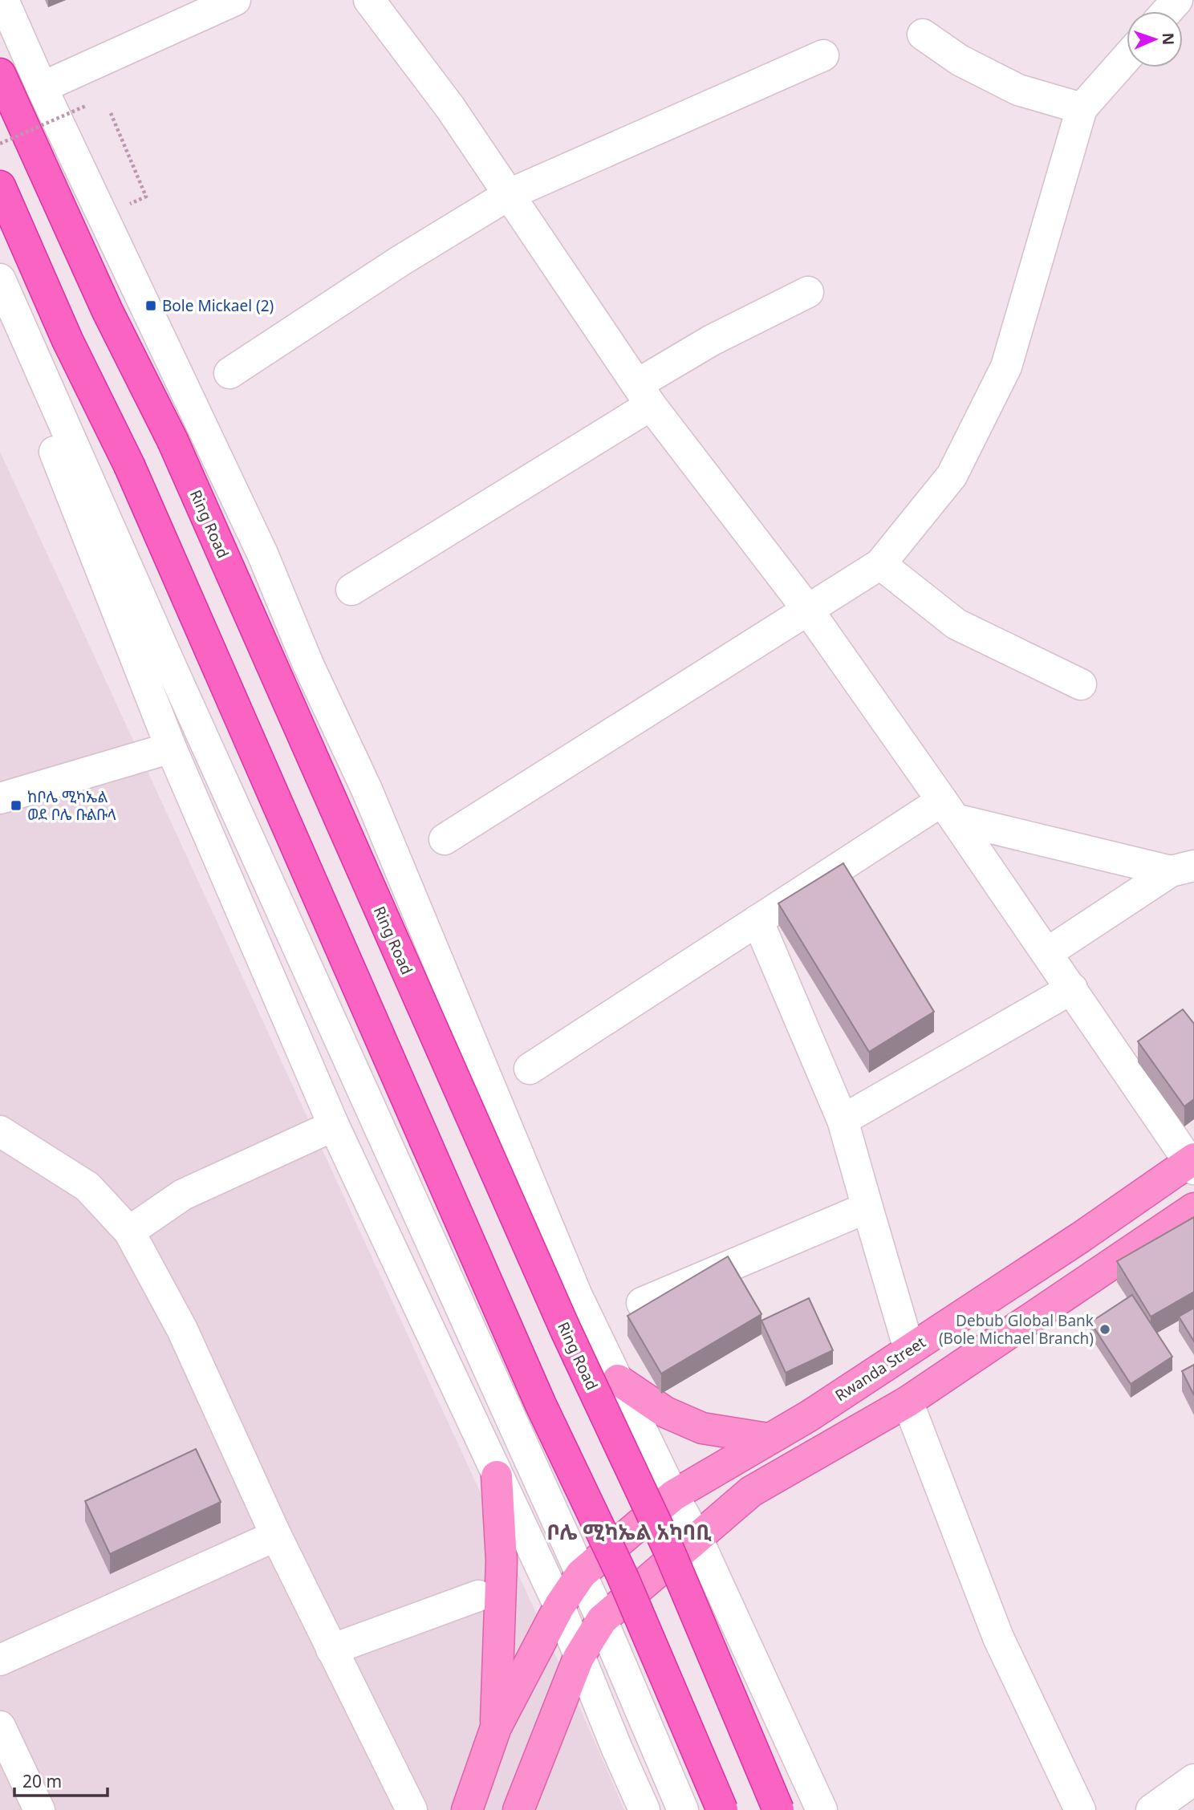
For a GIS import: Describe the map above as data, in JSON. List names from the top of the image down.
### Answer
{
  "streets": {
    "highway": ["Ring Road"],
    "main road": ["Rwanda Street"]
  },
  "districts": ["ቦሌ ሚካኤል አካባቢ"],
  "places": {
    "transit": ["Bole Mickael (2)", "ከቦሌ ሚካኤል ወደ ቦሌ ቡልቡላ"],
    "other": ["Debub Global Bank (Bole Michael Branch)"]
  },
  "scale_bar": "20 m",
  "north": "right"
}
